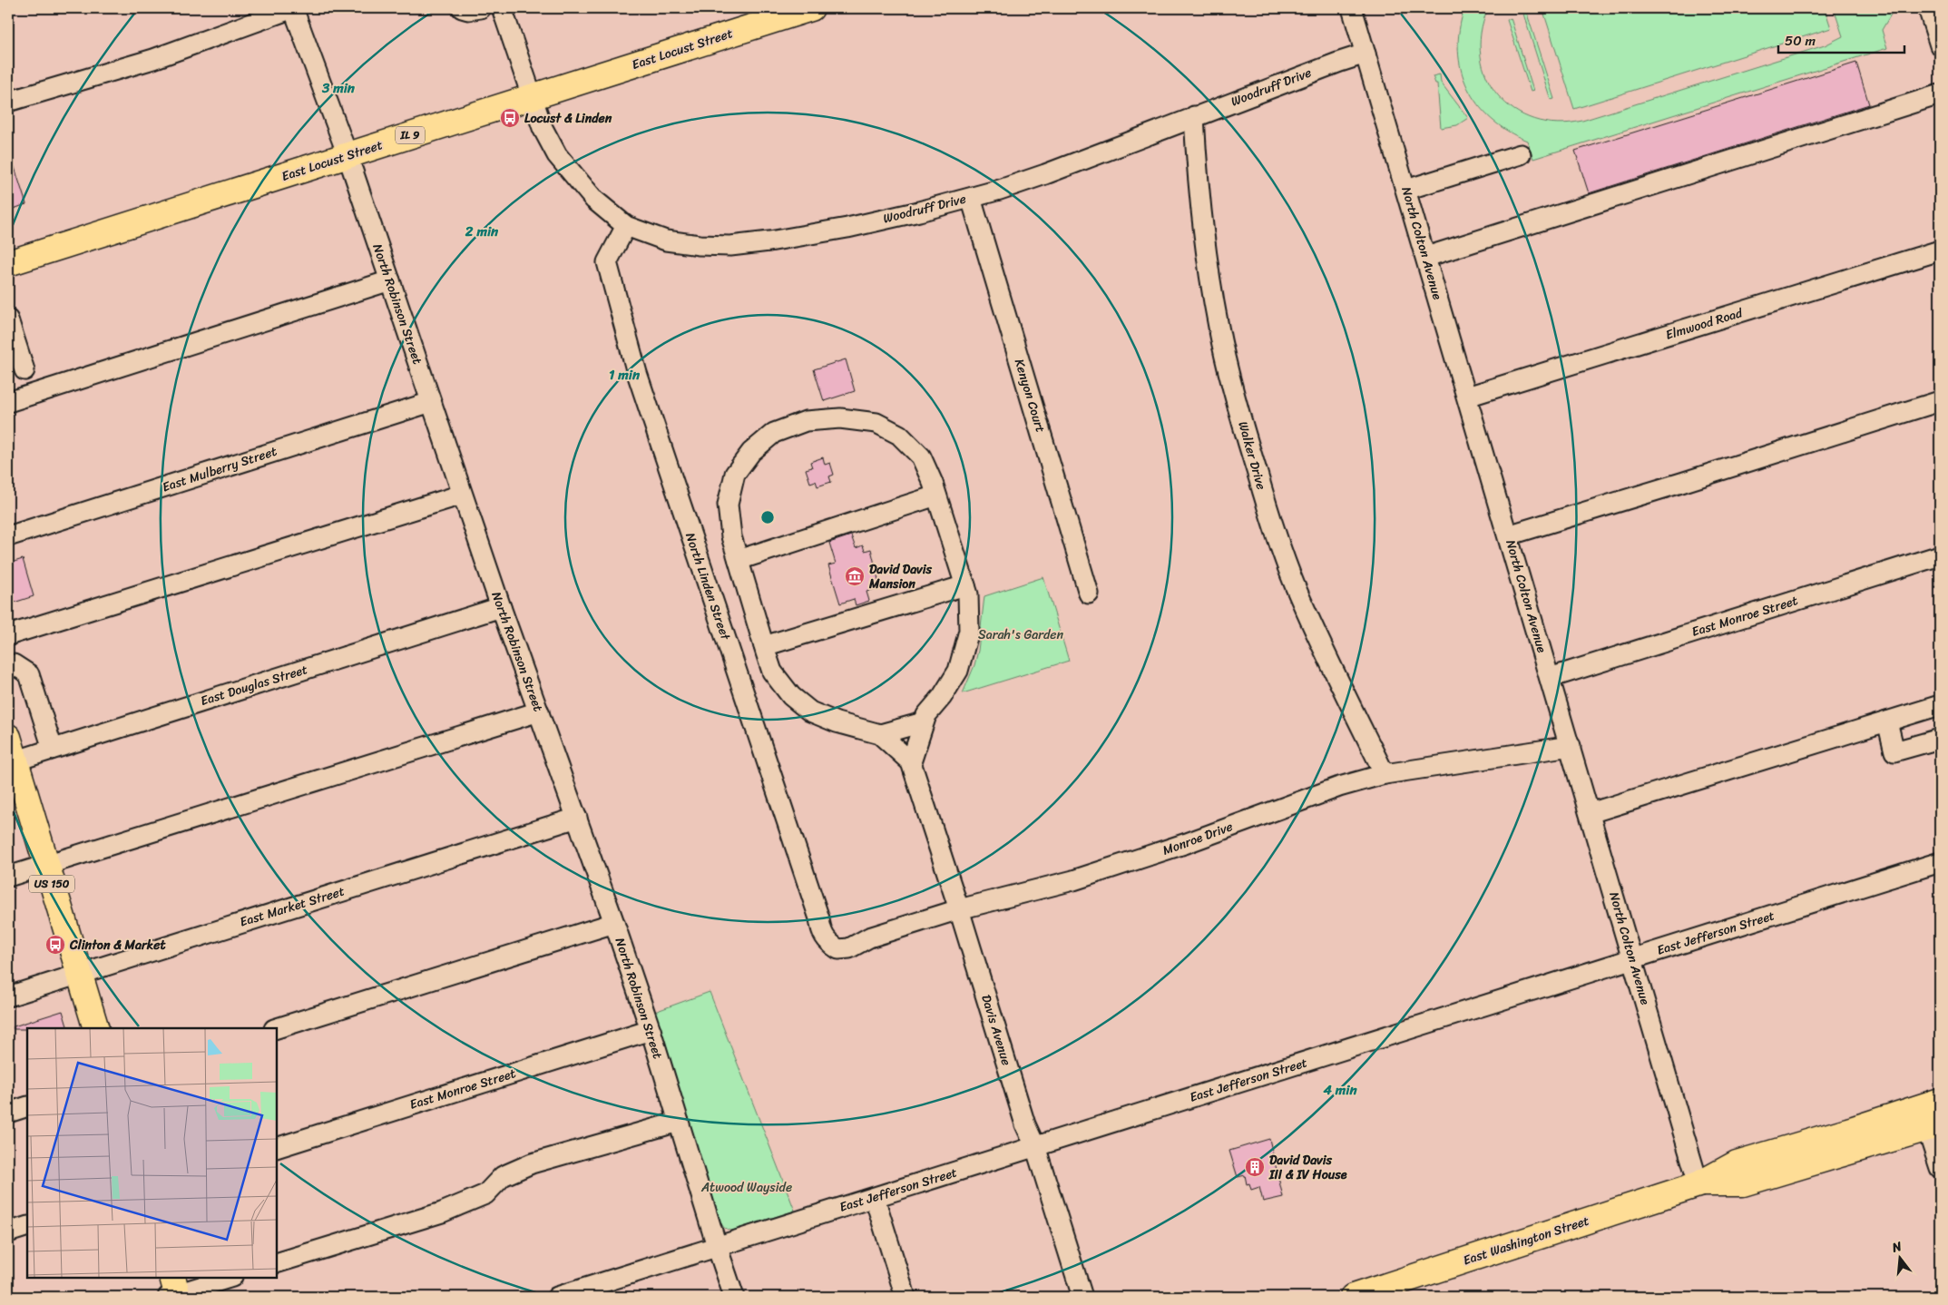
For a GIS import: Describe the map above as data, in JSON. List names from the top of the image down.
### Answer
{
  "streets": {
    "main road": [
      "East Locust Street",
      "IL 9",
      "US 150",
      "East Washington Street"
    ],
    "street": [
      "Woodruff Drive",
      "North Colton Avenue",
      "North Robinson Street",
      "Elmwood Road",
      "Kenyon Court",
      "Walker Drive",
      "East Mulberry Street",
      "North Linden Street",
      "East Monroe Street",
      "East Douglas Street",
      "Monroe Drive",
      "East Market Street",
      "East Jefferson Street",
      "Davis Avenue"
    ]
  },
  "crossings": [
    ["East Locust Street", "Woodruff Drive"],
    ["East Locust Street", "North Robinson Street"],
    ["Woodruff Drive", "North Colton Avenue"],
    ["Woodruff Drive", "Kenyon Court"],
    ["Woodruff Drive", "Walker Drive"],
    ["Woodruff Drive", "North Linden Street"],
    ["North Colton Avenue", "Elmwood Road"],
    ["North Colton Avenue", "East Monroe Street"],
    ["North Colton Avenue", "Monroe Drive"],
    ["North Colton Avenue", "East Jefferson Street"],
    ["North Colton Avenue", "East Washington Street"],
    ["North Robinson Street", "East Mulberry Street"],
    ["North Robinson Street", "East Monroe Street"],
    ["North Robinson Street", "East Douglas Street"],
    ["North Robinson Street", "East Market Street"],
    ["North Robinson Street", "East Jefferson Street"],
    ["Walker Drive", "Monroe Drive"],
    ["North Linden Street", "Monroe Drive"],
    ["East Douglas Street", "US 150"],
    ["Monroe Drive", "Davis Avenue"],
    ["US 150", "East Market Street"],
    ["East Jefferson Street", "Davis Avenue"]
  ],
  "parks": ["Sarah's Garden", "Atwood Wayside"],
  "places": {
    "bus stop": ["Locust & Linden", "Clinton & Market"],
    "museum": ["David Davis Mansion"],
    "building": ["David Davis III & IV House"]
  },
  "scale_bar": "50 m",
  "north": "top",
  "rings": [
    "3 min",
    "2 min",
    "1 min",
    "4 min"
  ]
}
